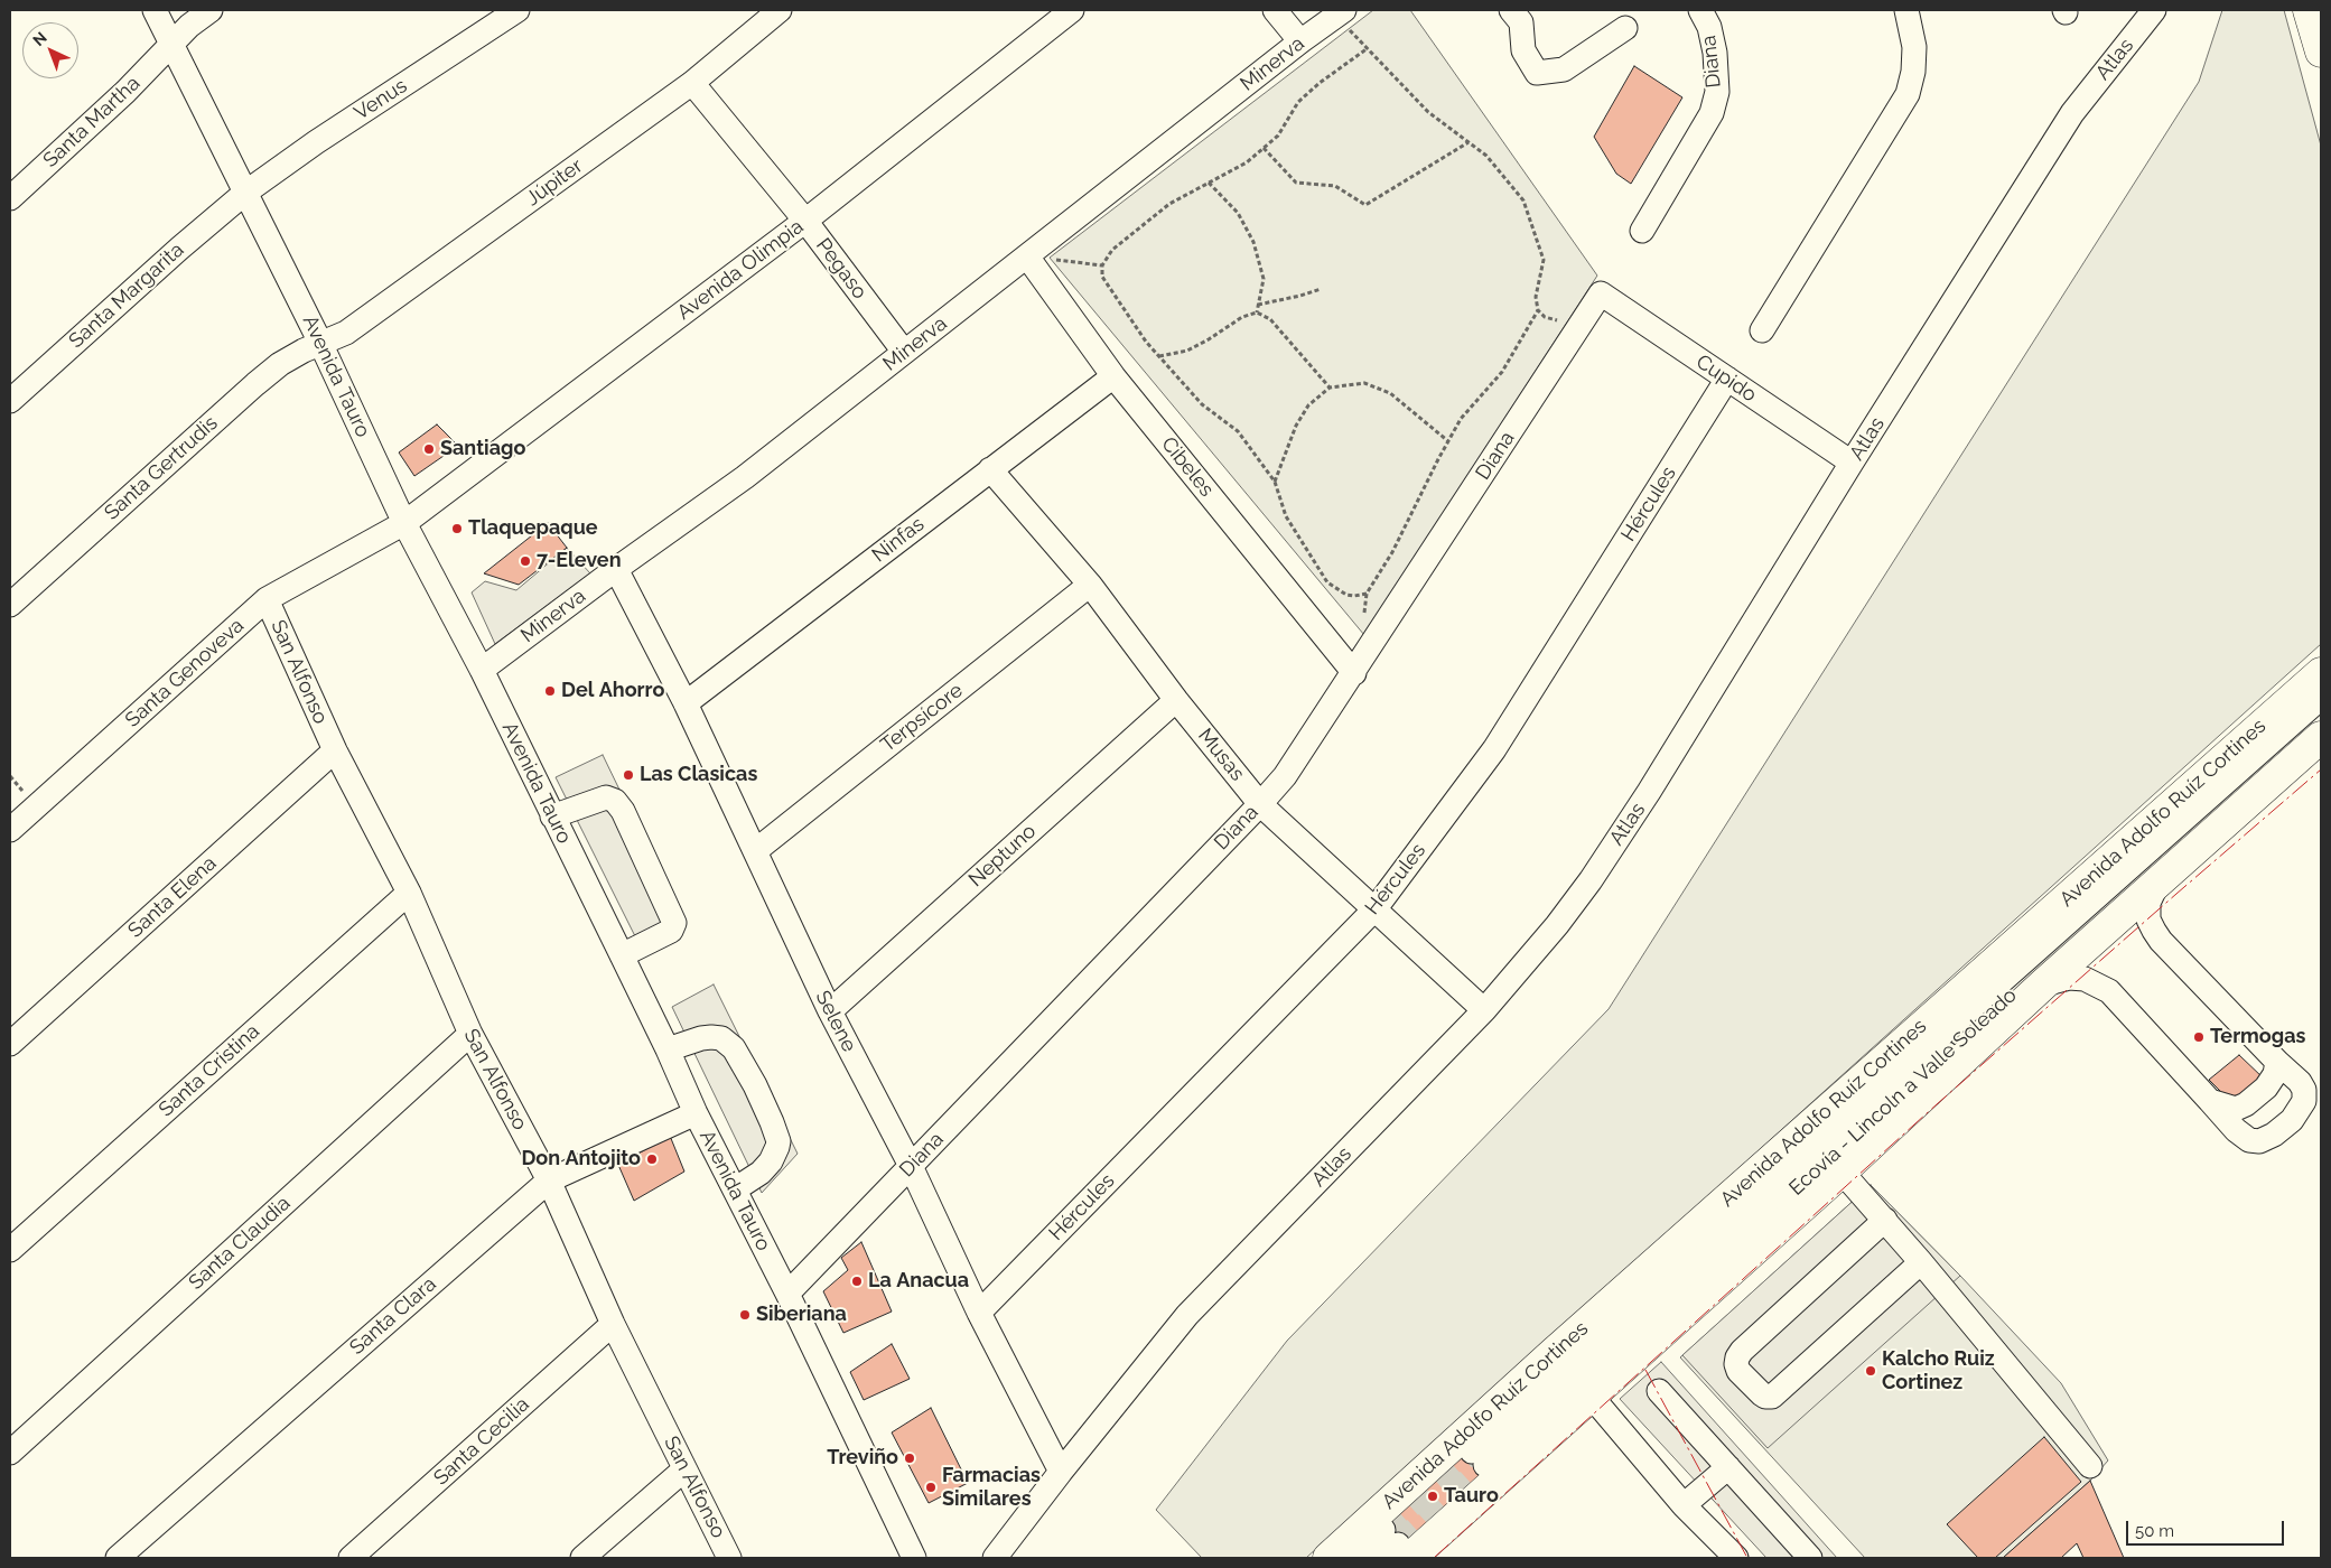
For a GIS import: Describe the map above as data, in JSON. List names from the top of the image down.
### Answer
{
  "streets": {
    "main road": ["Avenida Adolfo Ruíz Cortines"],
    "street": [
      "Atlas",
      "Diana",
      "Minerva",
      "Venus",
      "Santa Martha",
      "Júpiter",
      "Pegaso",
      "Avenida Olimpia",
      "Santa Margarita",
      "Avenida Tauro",
      "Cupido",
      "Cibeles",
      "Santa Gertrudis",
      "Hércules",
      "Ninfas",
      "San Alfonso",
      "Santa Genoveva",
      "Terpsícore",
      "Musas",
      "Neptuno",
      "Santa Elena",
      "Selene",
      "Santa Cristina",
      "Ecovía - Lincoln a Valle Soleado",
      "Santa Claudia",
      "Santa Clara",
      "Santa Cecilia"
    ]
  },
  "crossings": [
    ["Atlas", "Cupido"],
    ["Atlas", "Musas"],
    ["Atlas", "Selene"],
    ["Diana", "Avenida Tauro"],
    ["Diana", "Cupido"],
    ["Diana", "Cibeles"],
    ["Diana", "Musas"],
    ["Diana", "Selene"],
    ["Minerva", "Pegaso"],
    ["Minerva", "Avenida Tauro"],
    ["Minerva", "Cibeles"],
    ["Minerva", "Selene"],
    ["Venus", "Santa Margarita"],
    ["Venus", "Avenida Tauro"],
    ["Santa Martha", "Avenida Tauro"],
    ["Júpiter", "Pegaso"],
    ["Júpiter", "Avenida Tauro"],
    ["Júpiter", "Santa Gertrudis"],
    ["Pegaso", "Avenida Olimpia"],
    ["Avenida Olimpia", "Avenida Tauro"],
    ["Avenida Olimpia", "Santa Genoveva"],
    ["Santa Margarita", "Avenida Tauro"],
    ["Avenida Tauro", "Santa Gertrudis"],
    ["Avenida Tauro", "Santa Genoveva"],
    ["Avenida Tauro", "Santa Clara"],
    ["Cupido", "Hércules"],
    ["Cibeles", "Ninfas"],
    ["Hércules", "Musas"],
    ["Hércules", "Selene"],
    ["Ninfas", "Musas"],
    ["Ninfas", "Selene"],
    ["San Alfonso", "Santa Genoveva"],
    ["San Alfonso", "Santa Elena"],
    ["San Alfonso", "Santa Cristina"],
    ["San Alfonso", "Santa Claudia"],
    ["San Alfonso", "Santa Clara"],
    ["San Alfonso", "Santa Cecilia"],
    ["Terpsícore", "Musas"],
    ["Terpsícore", "Selene"],
    ["Musas", "Neptuno"],
    ["Avenida Adolfo Ruíz Cortines", "Ecovía - Lincoln a Valle Soleado"],
    ["Neptuno", "Selene"]
  ],
  "places": [
    "Santiago",
    "Tlaquepaque",
    "7-Eleven",
    "Del Ahorro",
    "Las Clasicas",
    "Termogas",
    "Don Antojito",
    "La Anacua",
    "Siberiana",
    "Kalcho Ruiz Cortinez",
    "Treviño",
    "Farmacias Similares",
    "Tauro"
  ],
  "scale_bar": "50 m",
  "north": "top left"
}
